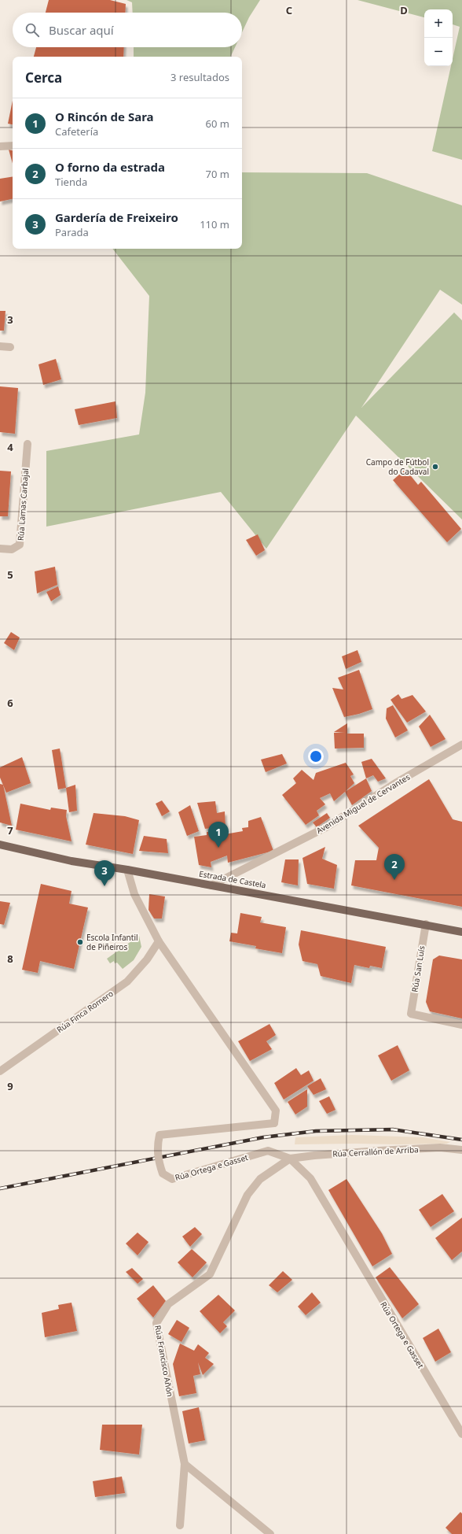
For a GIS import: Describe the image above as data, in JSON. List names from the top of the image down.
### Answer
{
  "streets": {
    "main road": ["Estrada de Castela"],
    "street": [
      "Rúa Lamas Carbajal",
      "Avenida Miguel de Cervantes",
      "Rúa San Luís",
      "Rúa Finca Romero",
      "Rúa Cerrallón de Arriba",
      "Rúa Ortega e Gasset",
      "Rúa Francisco Añón"
    ]
  },
  "crossings": [
    ["Avenida Miguel de Cervantes", "Estrada de Castela"],
    ["Estrada de Castela", "Rúa San Luís"],
    ["Estrada de Castela", "Rúa Ortega e Gasset"],
    ["Rúa Finca Romero", "Rúa Ortega e Gasset"],
    ["Rúa Cerrallón de Arriba", "Rúa Ortega e Gasset"],
    ["Rúa Cerrallón de Arriba", "Rúa Francisco Añón"],
    ["Rúa Ortega e Gasset", "Rúa Francisco Añón"]
  ],
  "places": ["Campo de Fútbol do Cadaval", "Escola Infantil de Piñeiros"],
  "page": {
    "map_buttons": ["+", "−"],
    "search": "Buscar aquí",
    "heading": ["Cerca", "3 resultados"],
    "list": [
      {
        "mark": "1",
        "name": "O Rincón de Sara",
        "note": "Cafetería",
        "value": "60 m"
      },
      {
        "mark": "2",
        "name": "O forno da estrada",
        "note": "Tienda",
        "value": "70 m"
      },
      {
        "mark": "3",
        "name": "Gardería de Freixeiro",
        "note": "Parada",
        "value": "110 m"
      }
    ],
    "pins": ["1", "2", "3"]
  },
  "grid": {
    "columns": ["C", "D"],
    "rows": [
      "3",
      "4",
      "5",
      "6",
      "7",
      "8",
      "9"
    ]
  }
}
